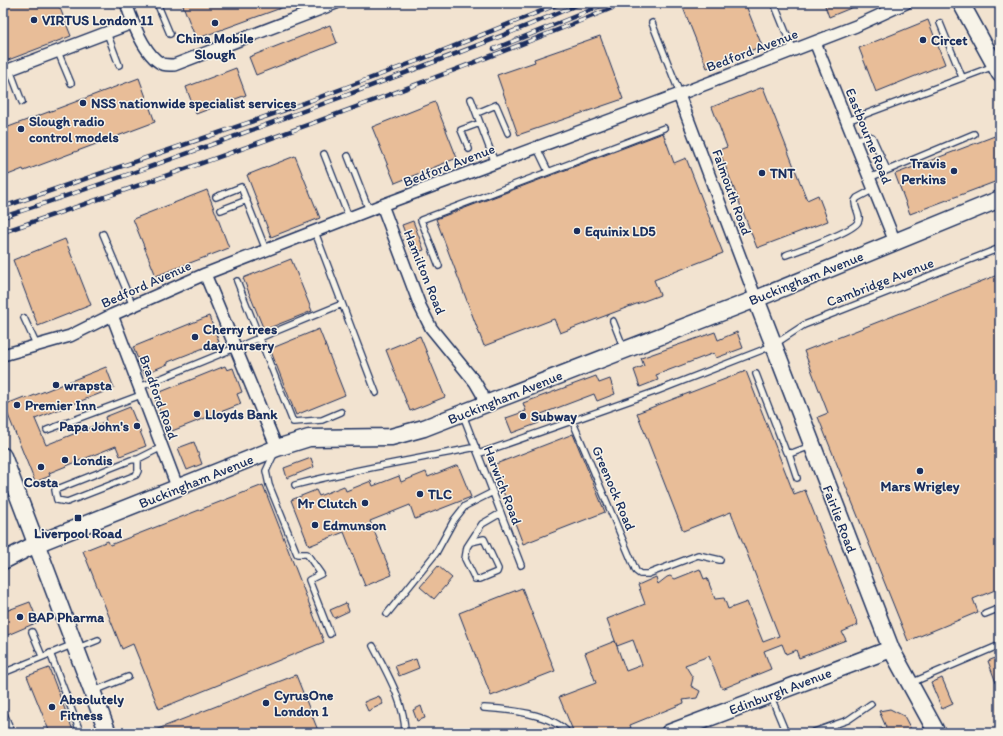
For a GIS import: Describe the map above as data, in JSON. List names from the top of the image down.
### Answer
{
  "streets": {
    "street": [
      "Bedford Avenue",
      "Eastbourne Road",
      "Falmouth Road",
      "Hamilton Road",
      "Buckingham Avenue",
      "Bradford Road",
      "Fairlie Road",
      "Edinburgh Avenue"
    ],
    "lane": ["Cambridge Avenue", "Harwich Road", "Greenock Road"]
  },
  "crossings": [
    ["Bedford Avenue", "Eastbourne Road"],
    ["Bedford Avenue", "Falmouth Road"],
    ["Bedford Avenue", "Hamilton Road"],
    ["Bedford Avenue", "Bradford Road"],
    ["Eastbourne Road", "Buckingham Avenue"],
    ["Falmouth Road", "Buckingham Avenue"],
    ["Falmouth Road", "Fairlie Road"],
    ["Hamilton Road", "Buckingham Avenue"],
    ["Buckingham Avenue", "Bradford Road"],
    ["Buckingham Avenue", "Harwich Road"],
    ["Buckingham Avenue", "Fairlie Road"],
    ["Cambridge Avenue", "Harwich Road"],
    ["Cambridge Avenue", "Greenock Road"],
    ["Cambridge Avenue", "Fairlie Road"],
    ["Fairlie Road", "Edinburgh Avenue"]
  ],
  "places": {
    "other": [
      "VIRTUS London 11",
      "China Mobile Slough",
      "Circet",
      "NSS nationwide specialist services",
      "Slough radio control models",
      "Travis Perkins",
      "TNT",
      "Equinix LD5",
      "Cherry trees day nursery",
      "wrapsta",
      "Premier Inn",
      "Lloyds Bank",
      "Subway",
      "Papa John's",
      "Londis",
      "Costa",
      "Mars Wrigley",
      "TLC",
      "Mr Clutch",
      "Edmunson",
      "BAP Pharma",
      "CyrusOne London 1",
      "Absolutely Fitness"
    ],
    "transit": ["Liverpool Road"]
  }
}
